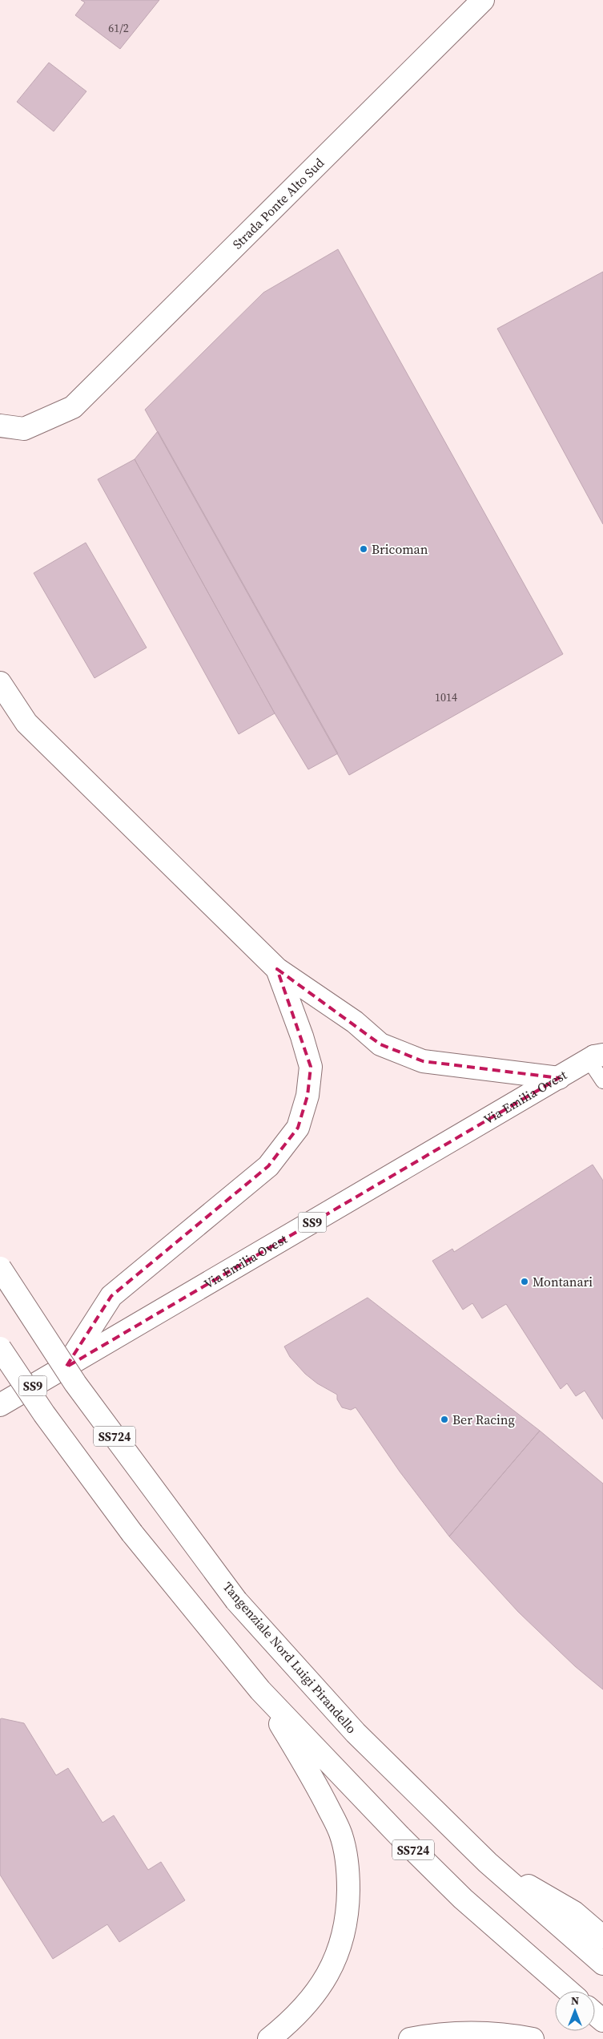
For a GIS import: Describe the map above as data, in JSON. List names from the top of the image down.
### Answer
{
  "streets": {
    "main road": [
      "Strada Ponte Alto Sud",
      "Via Emilia Ovest",
      "SS9",
      "SS724",
      "Tangenziale Nord Luigi Pirandello"
    ]
  },
  "places": ["Bricoman", "Montanari", "Ber Racing"],
  "house_numbers": ["61/2", "1014"],
  "north": "top"
}
